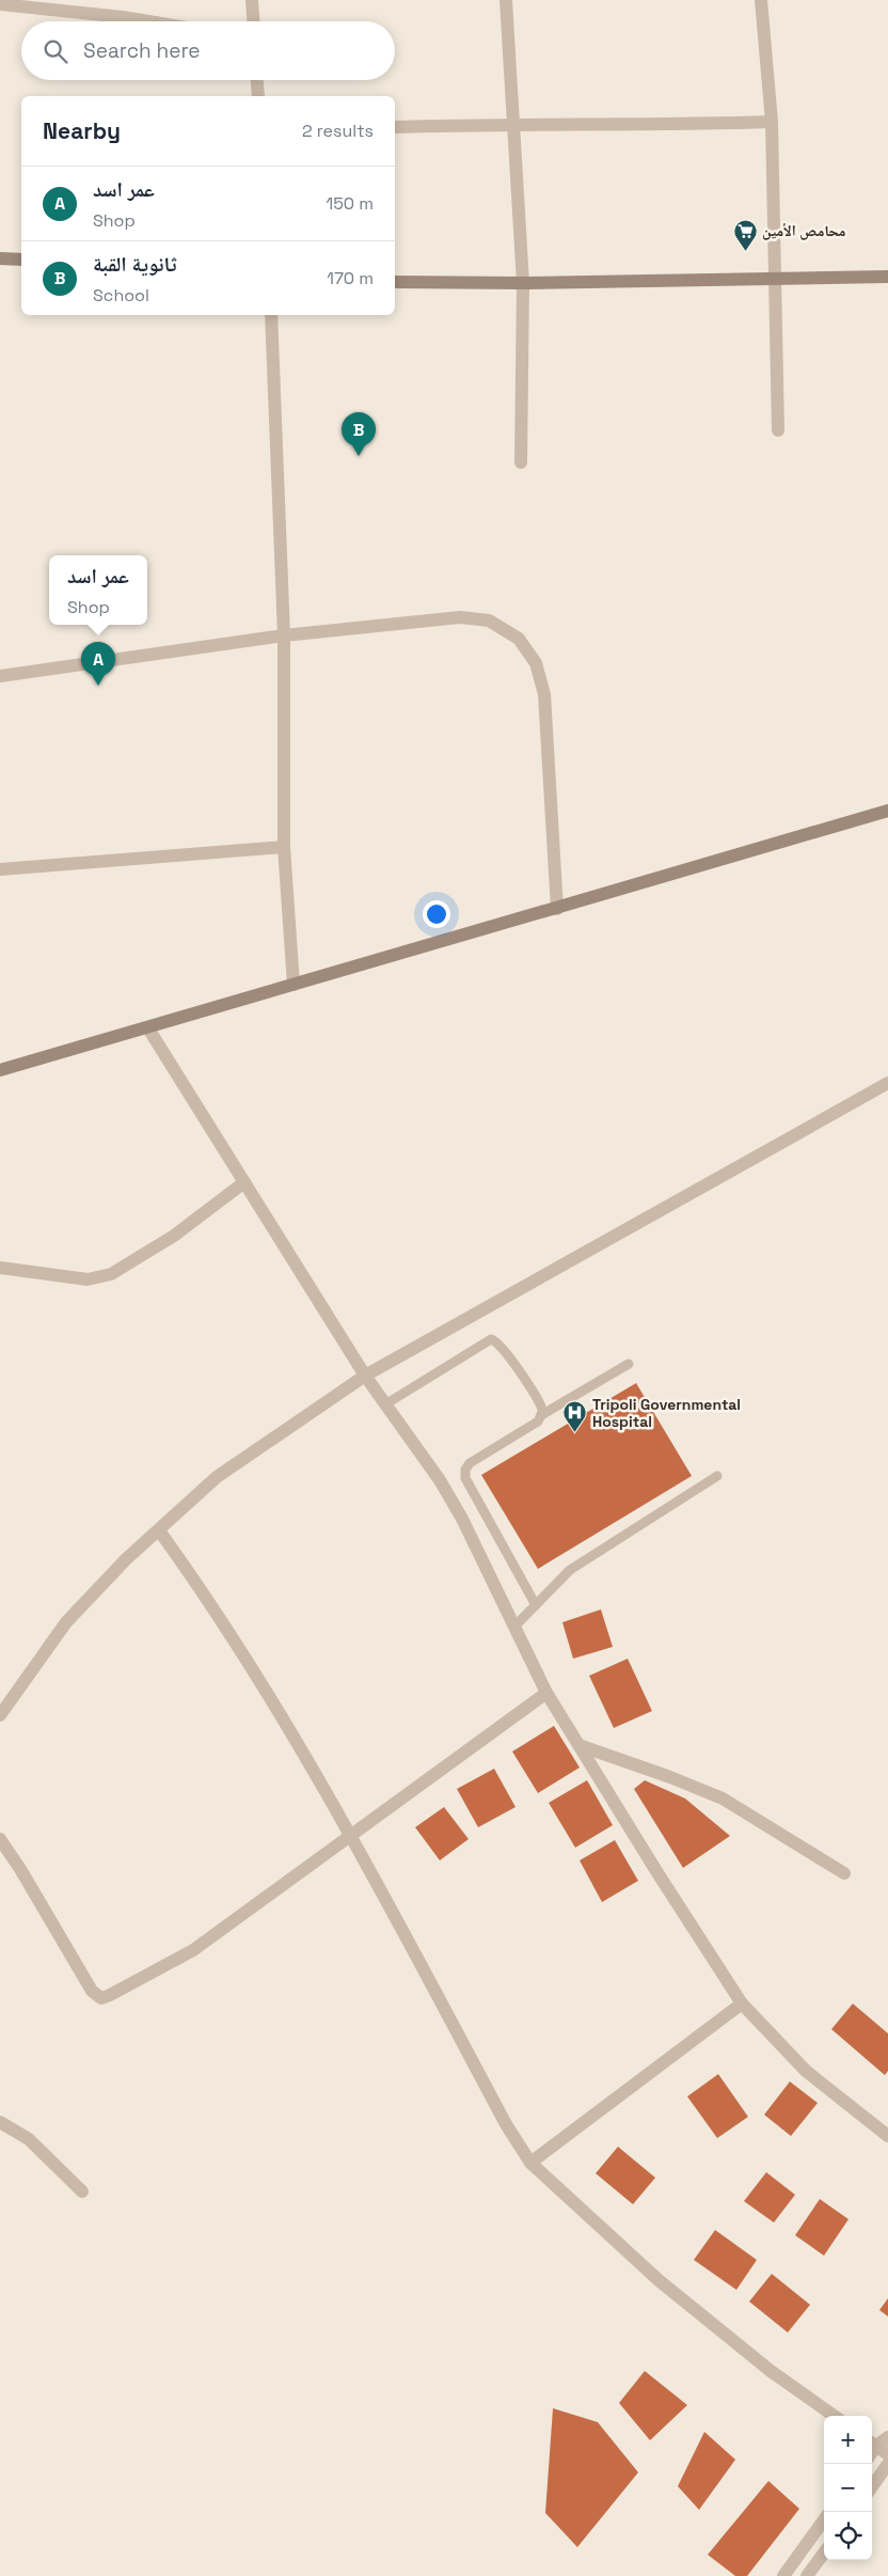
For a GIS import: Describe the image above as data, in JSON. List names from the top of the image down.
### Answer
{
  "places": {
    "supermarket": ["محامص الأمين"],
    "hospital": ["Tripoli Governmental Hospital"]
  },
  "page": {
    "search": "Search here",
    "heading": ["Nearby", "2 results"],
    "list": [
      {
        "mark": "A",
        "name": "عمر اسد",
        "note": "Shop",
        "value": "150 m"
      },
      {
        "mark": "B",
        "name": "ثانوية القبة",
        "note": "School",
        "value": "170 m"
      }
    ],
    "pins": ["B", "A"],
    "popup": ["عمر اسد", "Shop"],
    "map_buttons": ["+", "−"]
  }
}
